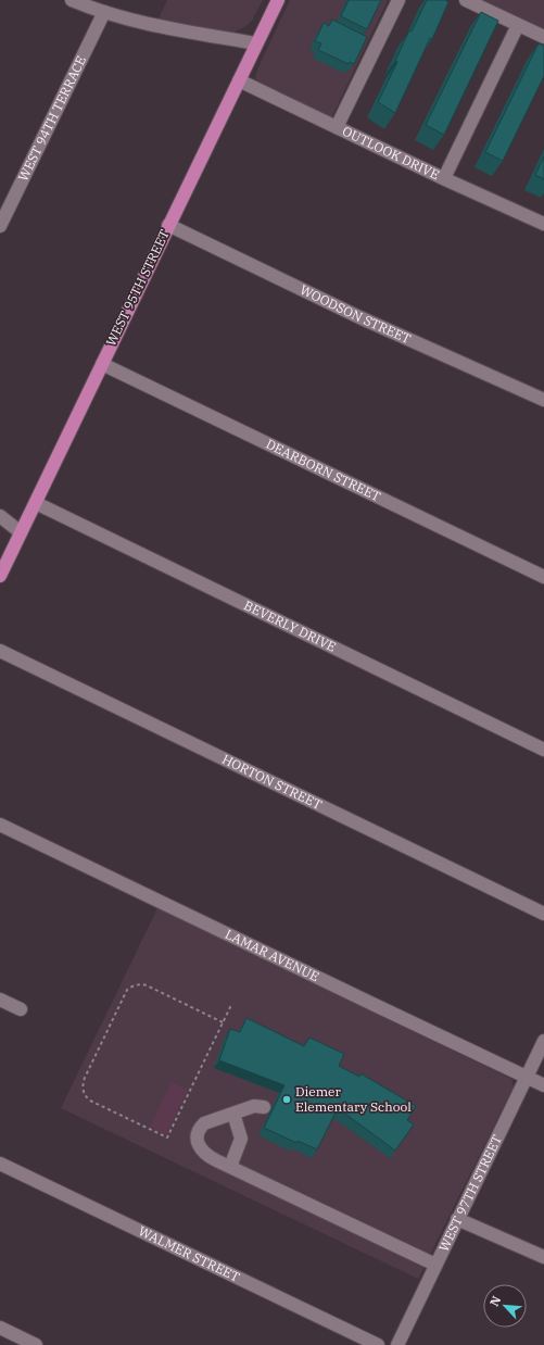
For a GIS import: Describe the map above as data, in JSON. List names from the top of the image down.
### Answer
{
  "streets": {
    "main road": ["WEST 95TH STREET"],
    "street": [
      "WEST 94TH TERRACE",
      "OUTLOOK DRIVE",
      "WOODSON STREET",
      "DEARBORN STREET",
      "BEVERLY DRIVE",
      "HORTON STREET",
      "LAMAR AVENUE",
      "WEST 97TH STREET",
      "WALMER STREET"
    ]
  },
  "crossings": [
    ["OUTLOOK DRIVE", "WEST 95TH STREET"],
    ["WEST 95TH STREET", "WOODSON STREET"],
    ["WEST 95TH STREET", "DEARBORN STREET"],
    ["WEST 95TH STREET", "BEVERLY DRIVE"],
    ["LAMAR AVENUE", "WEST 97TH STREET"]
  ],
  "places": ["Diemer Elementary School"],
  "north": "top left"
}
